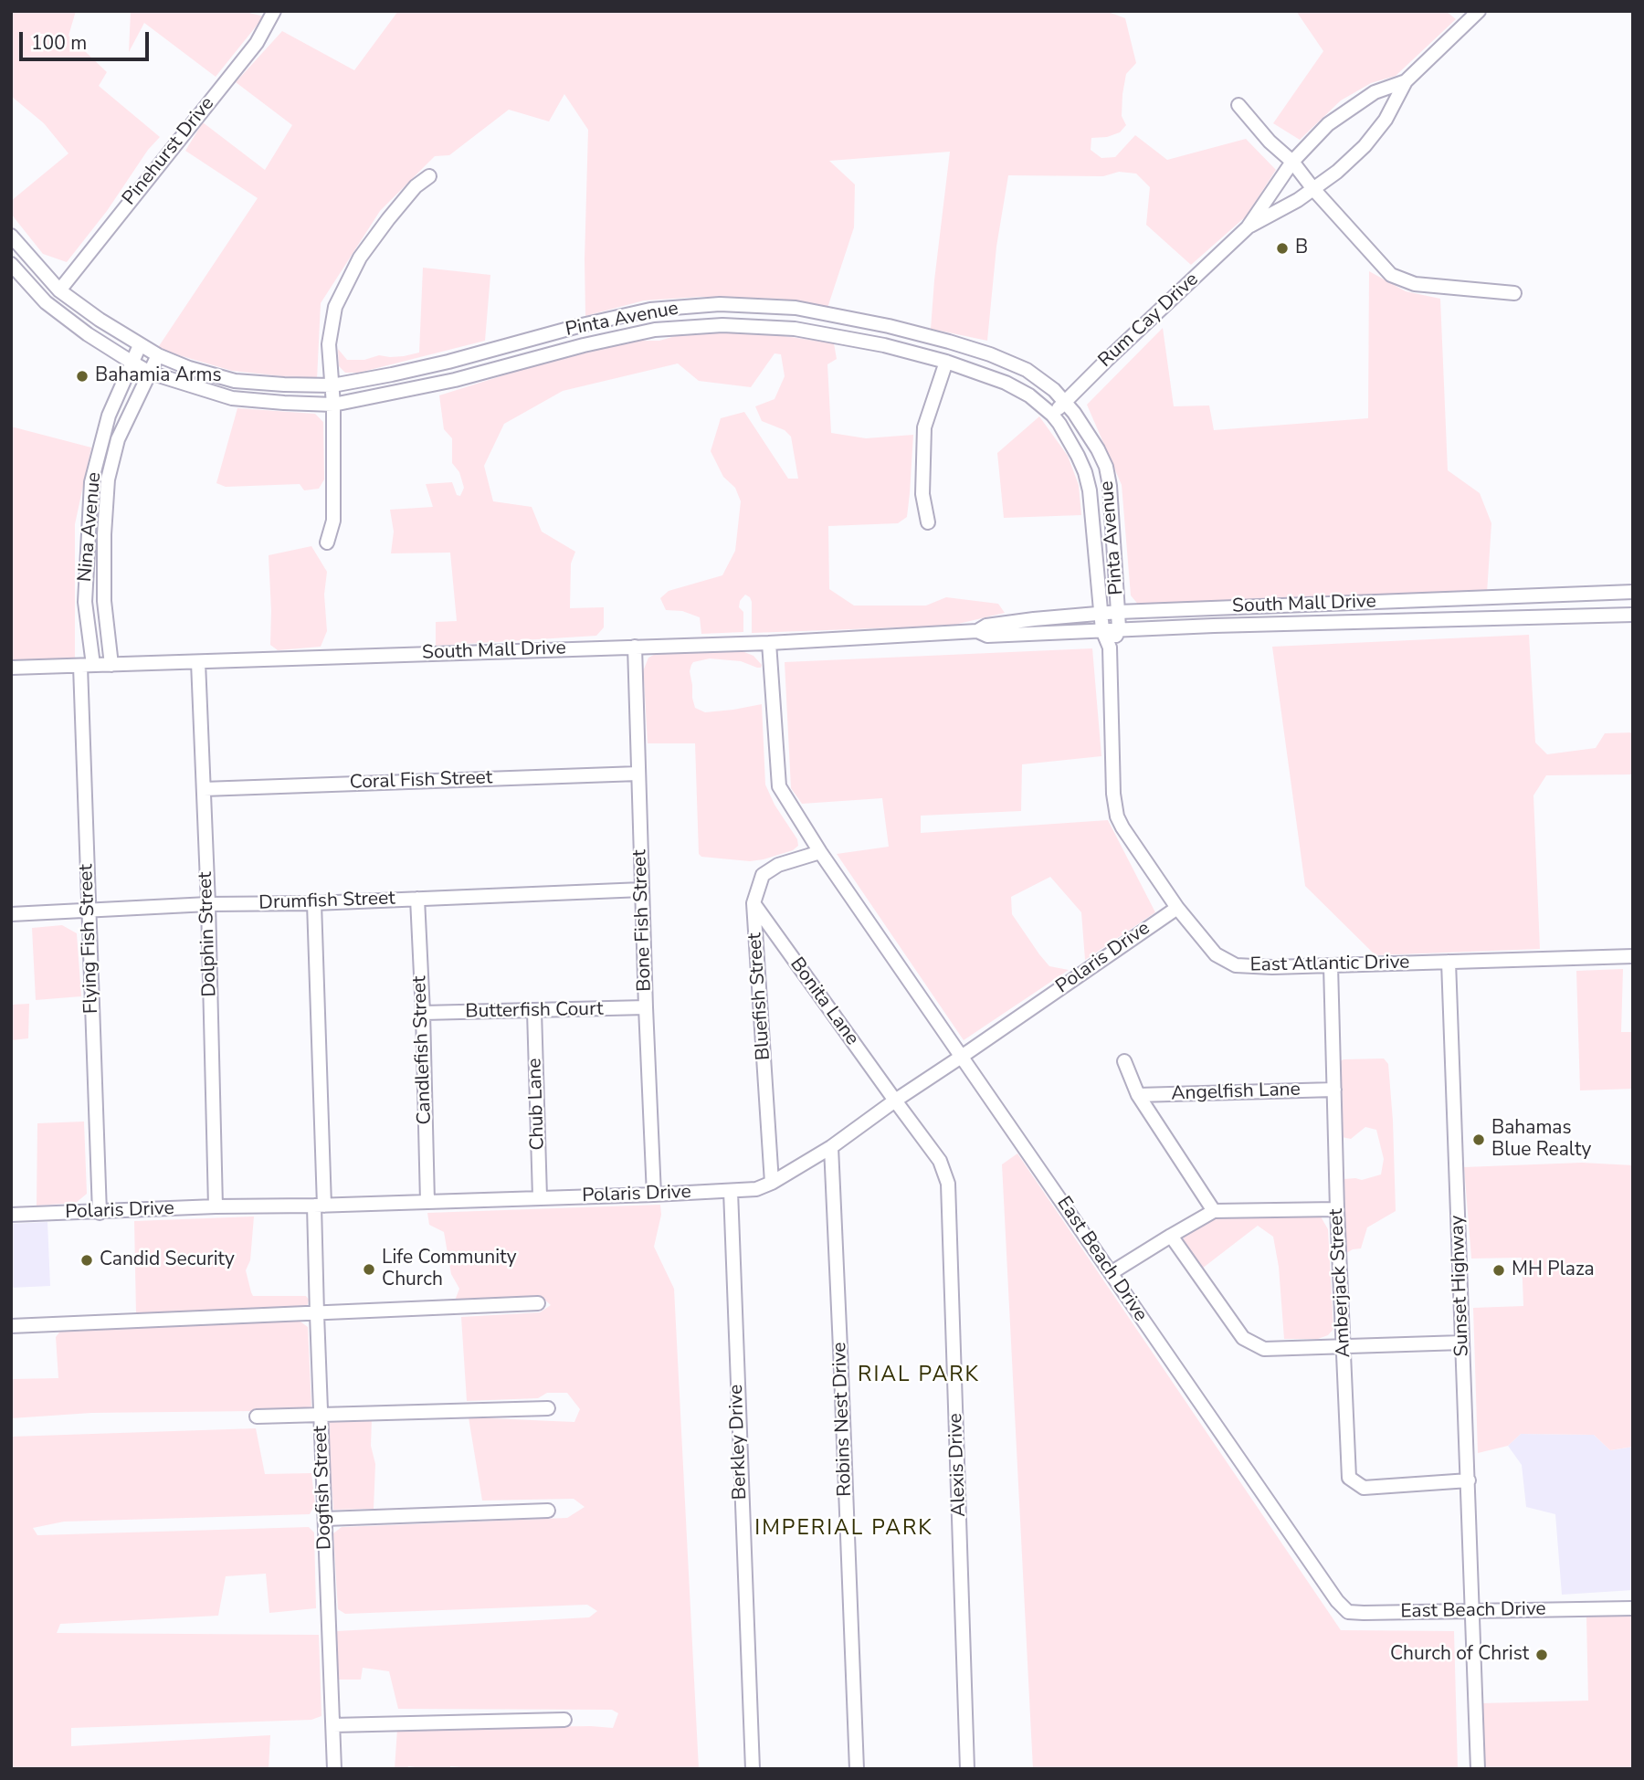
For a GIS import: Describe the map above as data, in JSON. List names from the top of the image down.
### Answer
{
  "streets": {
    "street": [
      "Pinehurst Drive",
      "Pinta Avenue",
      "Rum Cay Drive",
      "Nina Avenue",
      "South Mall Drive",
      "Coral Fish Street",
      "Drumfish Street",
      "Bone Fish Street",
      "Dolphin Street",
      "Flying Fish Street",
      "Polaris Drive",
      "East Atlantic Drive",
      "Bluefish Street",
      "Bonita Lane",
      "Butterfish Court",
      "Candlefish Street",
      "Angelfish Lane",
      "Chub Lane",
      "East Beach Drive",
      "Amberjack Street",
      "Sunset Highway",
      "Robins Nest Drive",
      "Berkley Drive",
      "Alexis Drive",
      "Dogfish Street"
    ]
  },
  "crossings": [
    ["Pinehurst Drive", "Pinta Avenue"],
    ["Pinta Avenue", "Rum Cay Drive"],
    ["Pinta Avenue", "Nina Avenue"],
    ["Pinta Avenue", "South Mall Drive"],
    ["Pinta Avenue", "East Atlantic Drive"],
    ["Nina Avenue", "South Mall Drive"],
    ["Nina Avenue", "Flying Fish Street"],
    ["South Mall Drive", "Bone Fish Street"],
    ["South Mall Drive", "Dolphin Street"],
    ["South Mall Drive", "Flying Fish Street"],
    ["South Mall Drive", "East Atlantic Drive"],
    ["South Mall Drive", "East Beach Drive"],
    ["Coral Fish Street", "Bone Fish Street"],
    ["Coral Fish Street", "Dolphin Street"],
    ["Drumfish Street", "Bone Fish Street"],
    ["Drumfish Street", "Dolphin Street"],
    ["Drumfish Street", "Flying Fish Street"],
    ["Drumfish Street", "Candlefish Street"],
    ["Drumfish Street", "Dogfish Street"],
    ["Bone Fish Street", "Polaris Drive"],
    ["Bone Fish Street", "Butterfish Court"],
    ["Dolphin Street", "Polaris Drive"],
    ["Flying Fish Street", "Polaris Drive"],
    ["Polaris Drive", "East Atlantic Drive"],
    ["Polaris Drive", "Bluefish Street"],
    ["Polaris Drive", "Bonita Lane"],
    ["Polaris Drive", "Candlefish Street"],
    ["Polaris Drive", "Chub Lane"],
    ["Polaris Drive", "East Beach Drive"],
    ["Polaris Drive", "Robins Nest Drive"],
    ["Polaris Drive", "Berkley Drive"],
    ["Polaris Drive", "Alexis Drive"],
    ["Polaris Drive", "Dogfish Street"],
    ["East Atlantic Drive", "Amberjack Street"],
    ["East Atlantic Drive", "Sunset Highway"],
    ["Bluefish Street", "Bonita Lane"],
    ["Bluefish Street", "East Beach Drive"],
    ["Bonita Lane", "Alexis Drive"],
    ["Butterfish Court", "Candlefish Street"],
    ["Butterfish Court", "Chub Lane"],
    ["Angelfish Lane", "Amberjack Street"],
    ["East Beach Drive", "Sunset Highway"],
    ["Amberjack Street", "Sunset Highway"]
  ],
  "districts": ["RIAL PARK", "IMPERIAL PARK"],
  "places": [
    "B",
    "Bahamia Arms",
    "Bahamas Blue Realty",
    "Candid Security",
    "Life Community Church",
    "MH Plaza",
    "Church of Christ"
  ],
  "scale_bar": "100 m"
}
